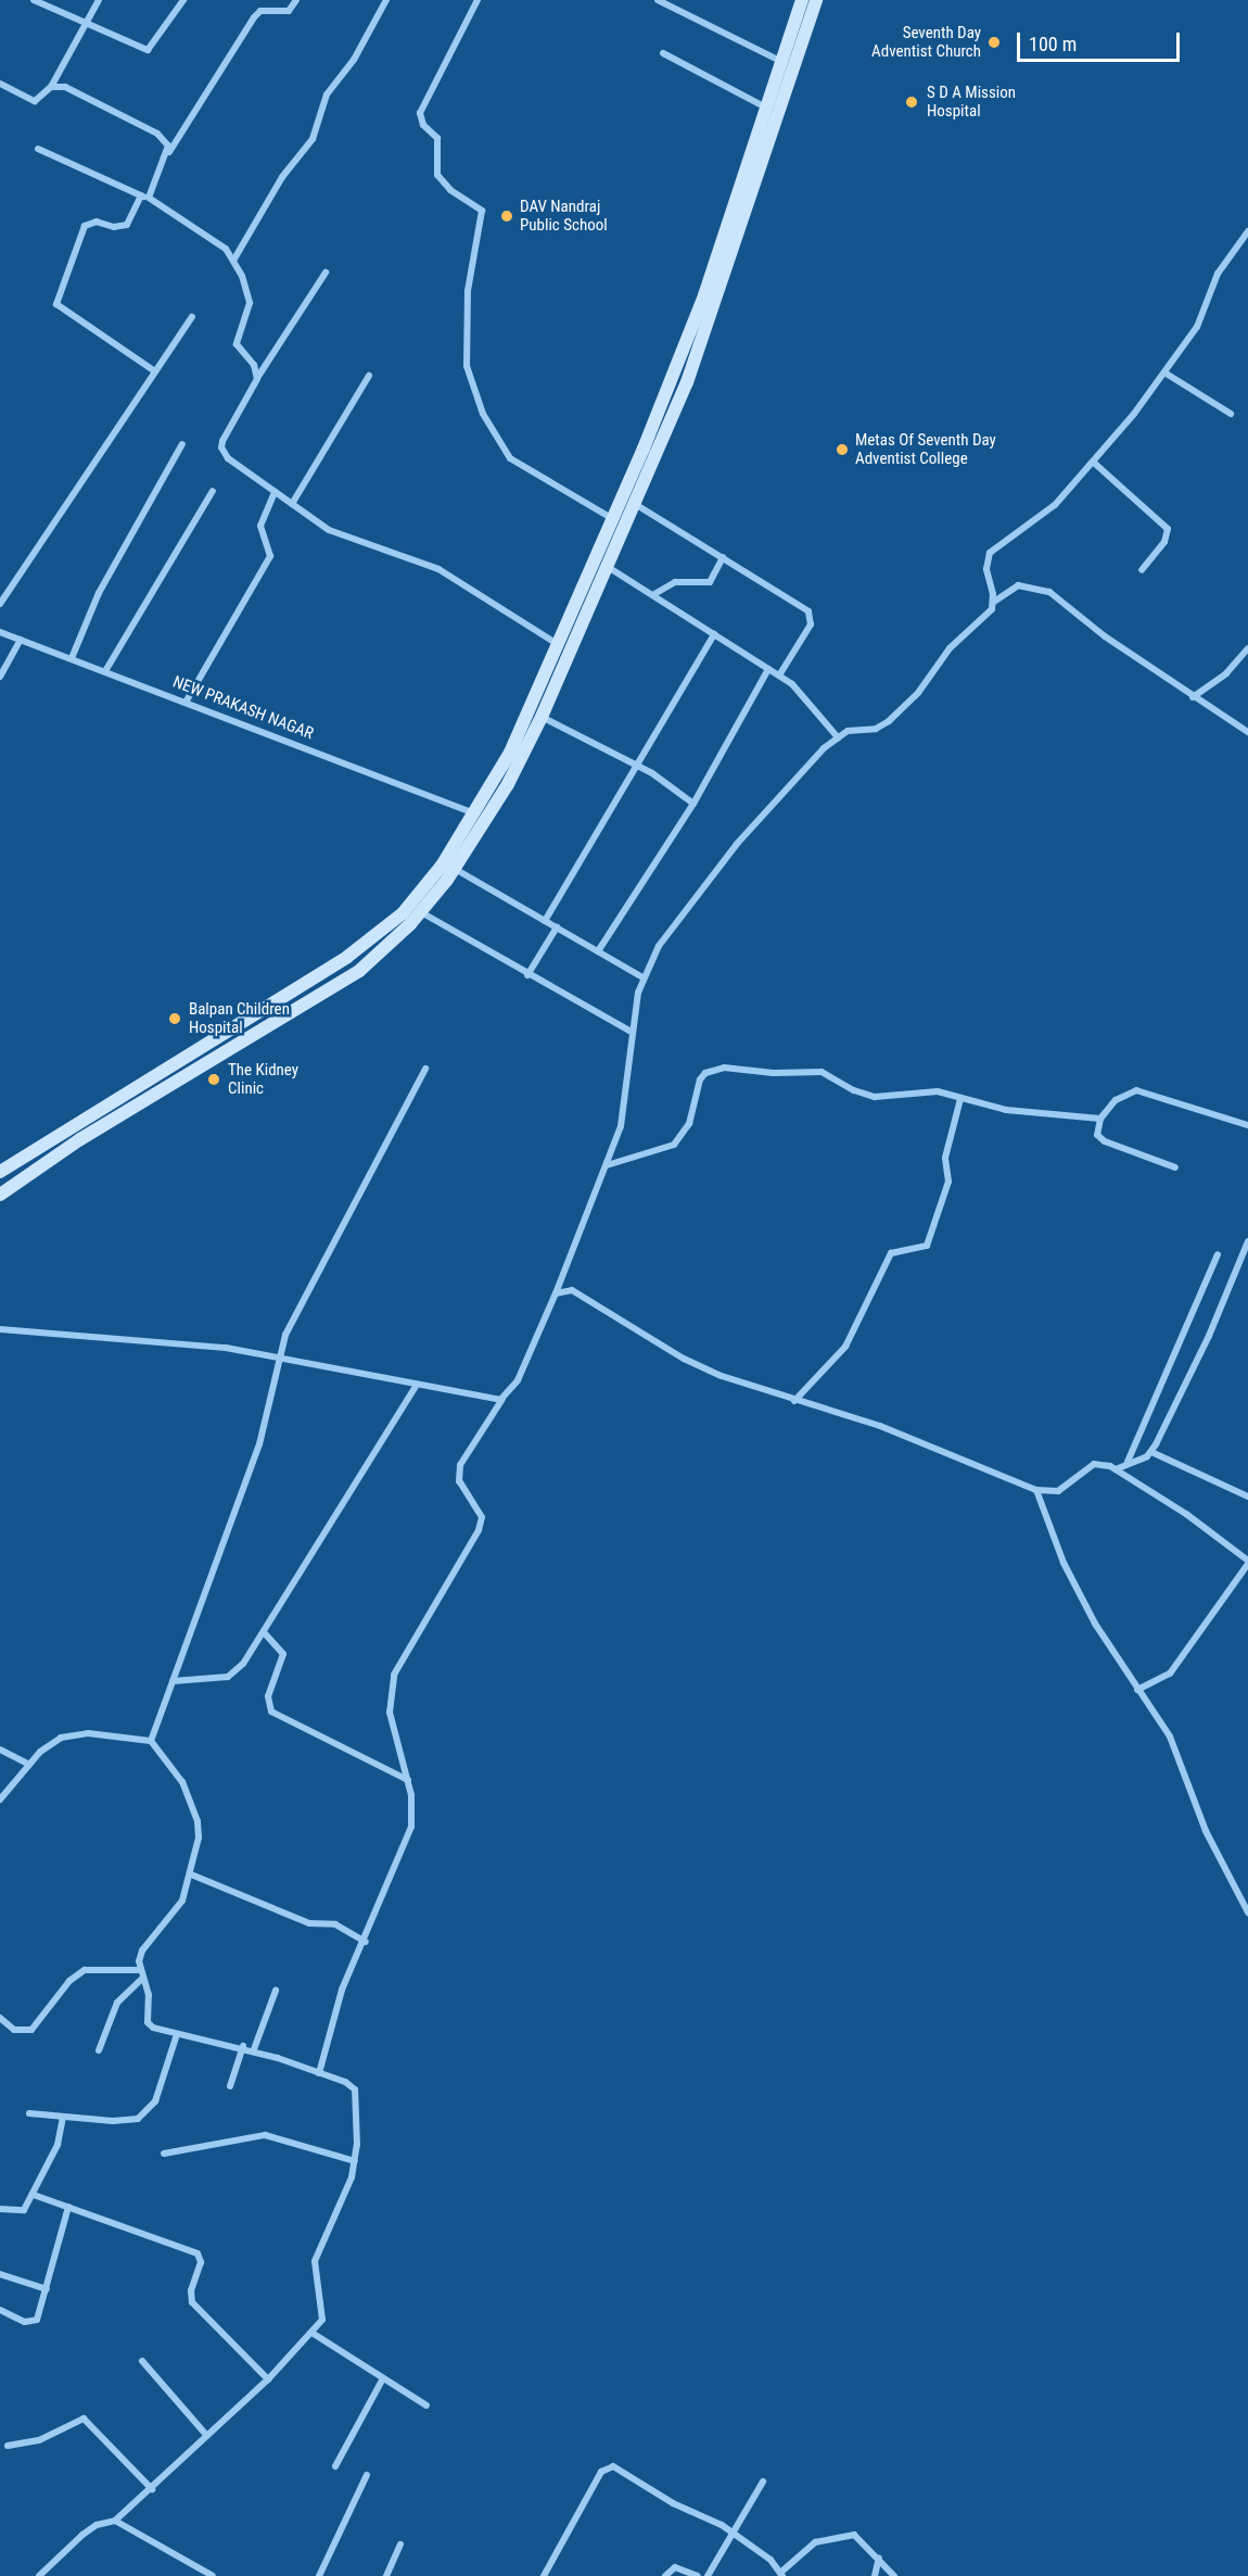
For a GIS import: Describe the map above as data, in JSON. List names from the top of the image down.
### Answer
{
  "streets": {
    "street": ["NEW PRAKASH NAGAR"]
  },
  "places": [
    "Seventh Day Adventist Church",
    "S D A Mission Hospital",
    "DAV Nandraj Public School",
    "Metas Of Seventh Day Adventist College",
    "Balpan Children Hospital",
    "The Kidney Clinic"
  ],
  "scale_bar": "100 m"
}
